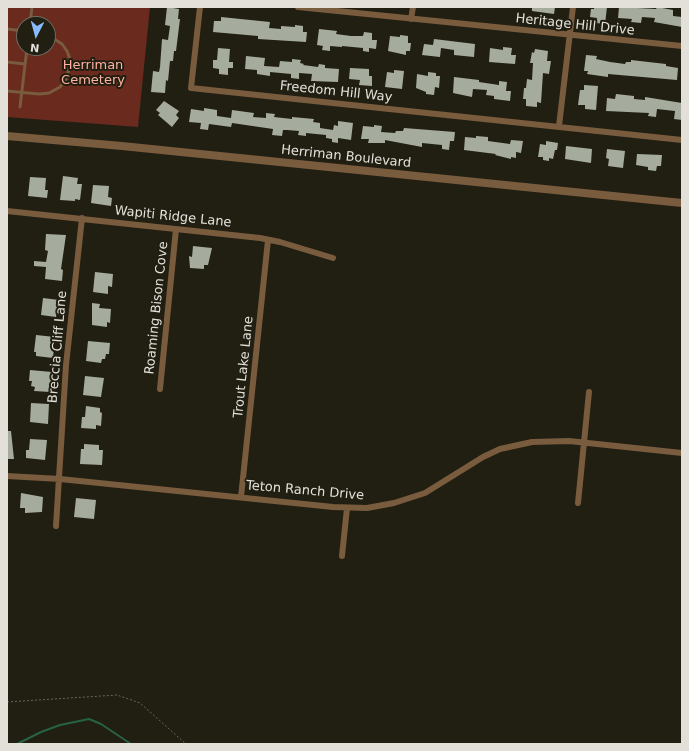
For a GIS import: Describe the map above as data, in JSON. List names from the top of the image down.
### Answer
{
  "streets": {
    "street": [
      "Heritage Hill Drive",
      "Freedom Hill Way",
      "Herriman Boulevard",
      "Wapiti Ridge Lane",
      "Roaming Bison Cove",
      "Breccia Cliff Lane",
      "Trout Lake Lane",
      "Teton Ranch Drive"
    ]
  },
  "crossings": [
    ["Wapiti Ridge Lane", "Roaming Bison Cove"],
    ["Wapiti Ridge Lane", "Breccia Cliff Lane"],
    ["Wapiti Ridge Lane", "Trout Lake Lane"],
    ["Breccia Cliff Lane", "Teton Ranch Drive"],
    ["Trout Lake Lane", "Teton Ranch Drive"]
  ],
  "parks": ["Herriman Cemetery"],
  "north": "bottom"
}
